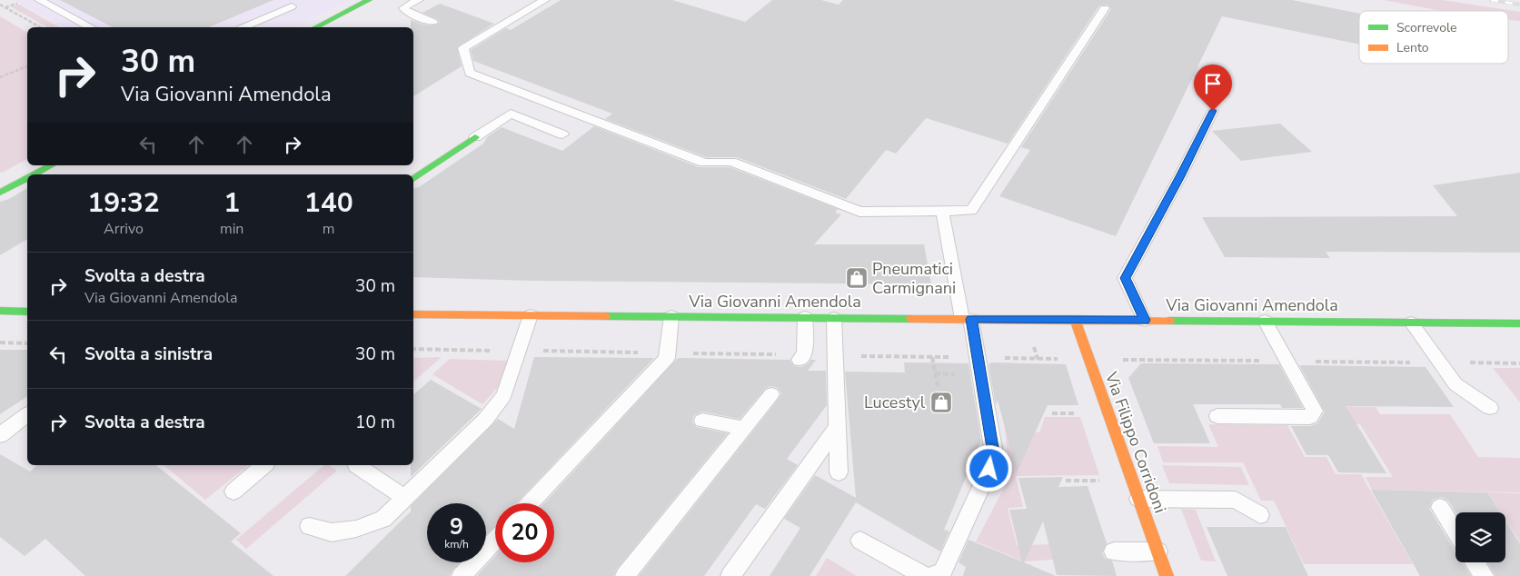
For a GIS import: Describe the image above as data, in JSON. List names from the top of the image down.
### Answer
{
  "streets": {
    "main road": ["Via Giovanni Amendola", "Via Filippo Corridoni"]
  },
  "crossings": [
    ["Via Giovanni Amendola", "Via Filippo Corridoni"]
  ],
  "places": {
    "shop": ["Pneumatici Carmignani", "Lucestyl"]
  },
  "legend": ["Scorrevole", "Lento"],
  "page": {
    "turn": ["30 m", "Via Giovanni Amendola"],
    "eta": [
      "19:32",
      "Arrivo",
      "1",
      "min",
      "140",
      "m"
    ],
    "list": [
      {
        "name": "Svolta a destra",
        "note": "Via Giovanni Amendola",
        "value": "30 m"
      },
      {
        "name": "Svolta a sinistra",
        "value": "30 m"
      },
      {
        "name": "Svolta a destra",
        "value": "10 m"
      }
    ],
    "speed": "9 km/h",
    "limit": "20"
  }
}
